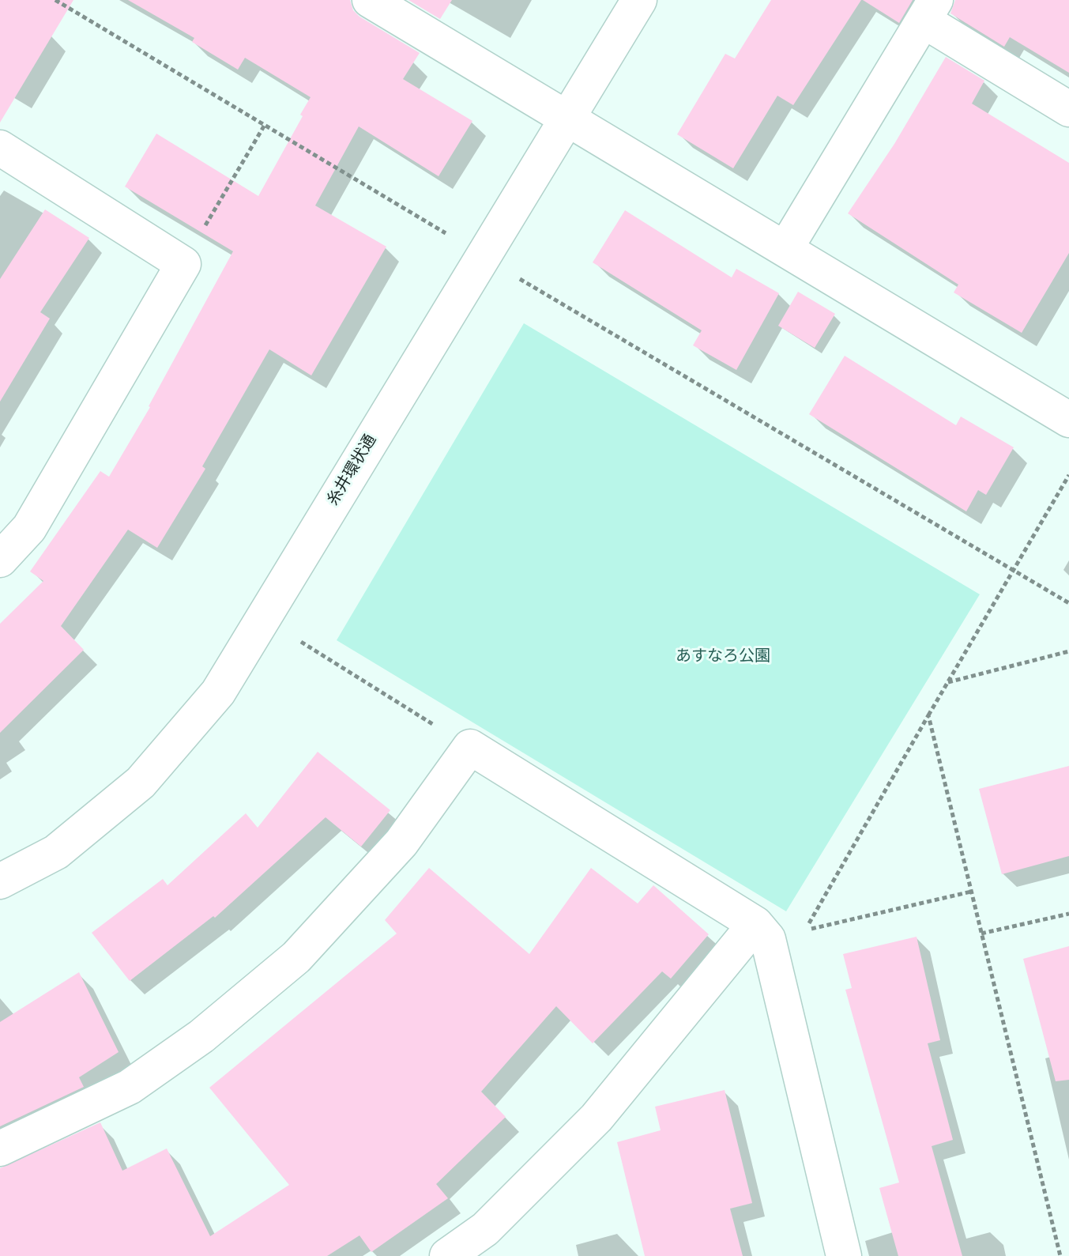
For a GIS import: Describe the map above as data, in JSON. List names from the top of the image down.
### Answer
{
  "streets": {
    "street": ["糸井環状通"]
  },
  "parks": ["あすなろ公園"]
}
